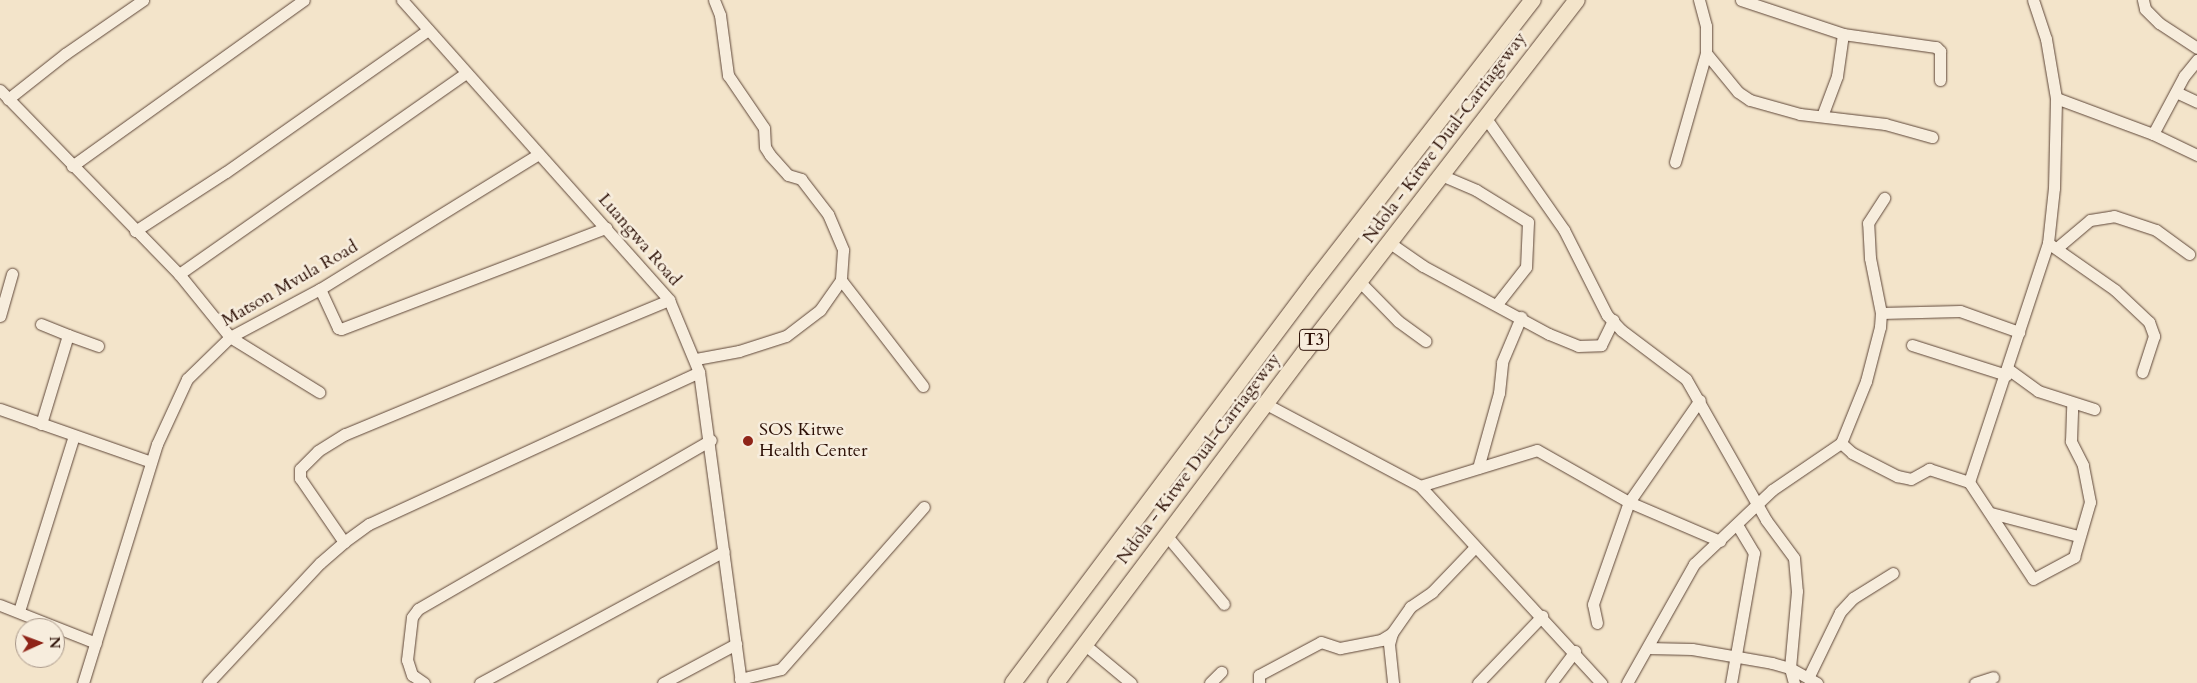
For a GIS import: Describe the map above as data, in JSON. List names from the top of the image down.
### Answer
{
  "streets": {
    "highway": ["Ndola - Kitwe Dual-Carriageway", "T3"],
    "street": ["Luangwa Road", "Matson Mvula Road"]
  },
  "crossings": [
    ["Luangwa Road", "Matson Mvula Road"]
  ],
  "places": ["SOS Kitwe Health Center"],
  "north": "right"
}
